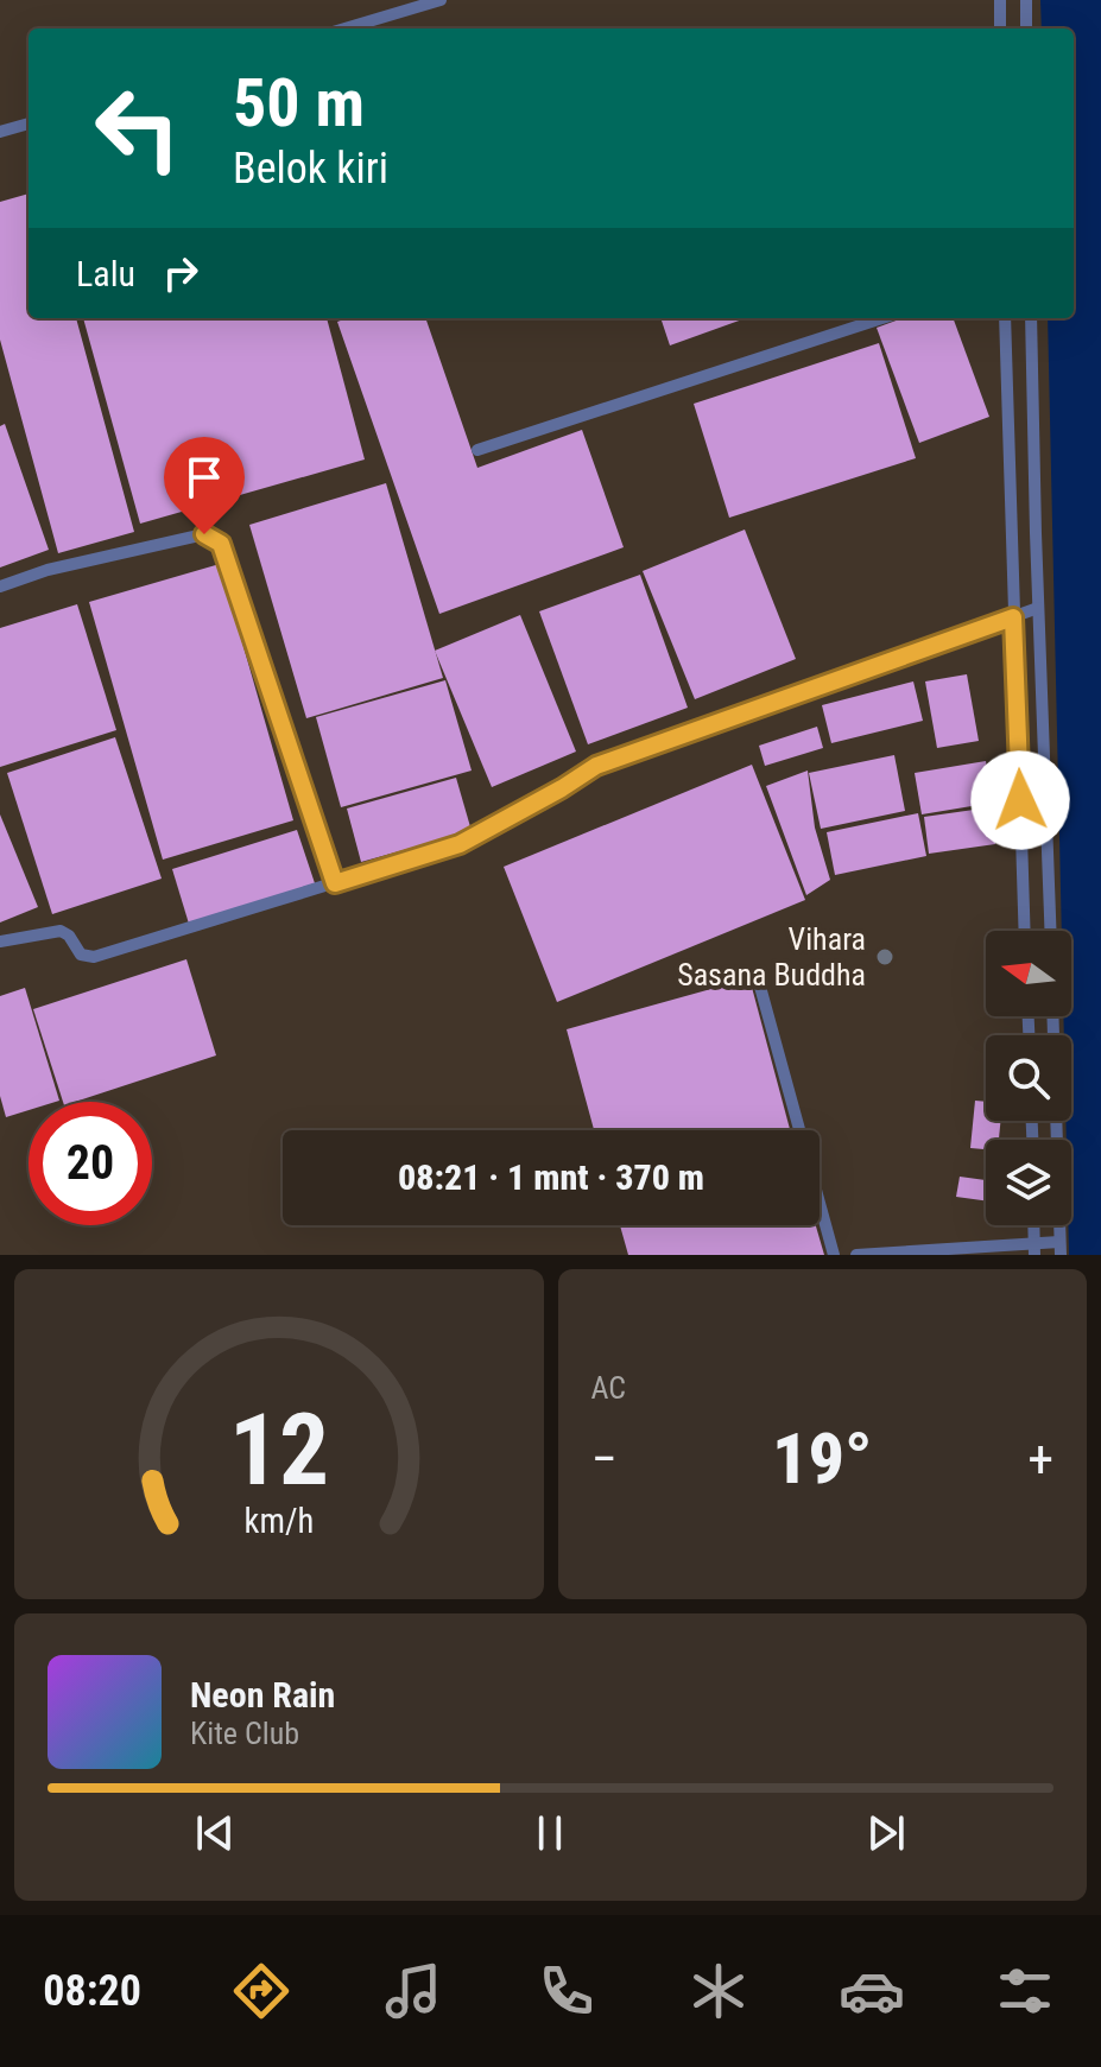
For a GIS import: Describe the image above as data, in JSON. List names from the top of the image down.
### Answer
{
  "places": ["Vihara Sasana Buddha"],
  "north": "left",
  "page": {
    "turn": ["50 m", "Belok kiri"],
    "then": "Lalu",
    "limit": "20",
    "trip": "08:21 · 1 mnt · 370 m",
    "tile": "AC",
    "heat": ["−", "19°", "+"],
    "song": ["Neon Rain", "Kite Club"],
    "tabs": "08:20",
    "gauge": ["12", "km/h"]
  }
}
